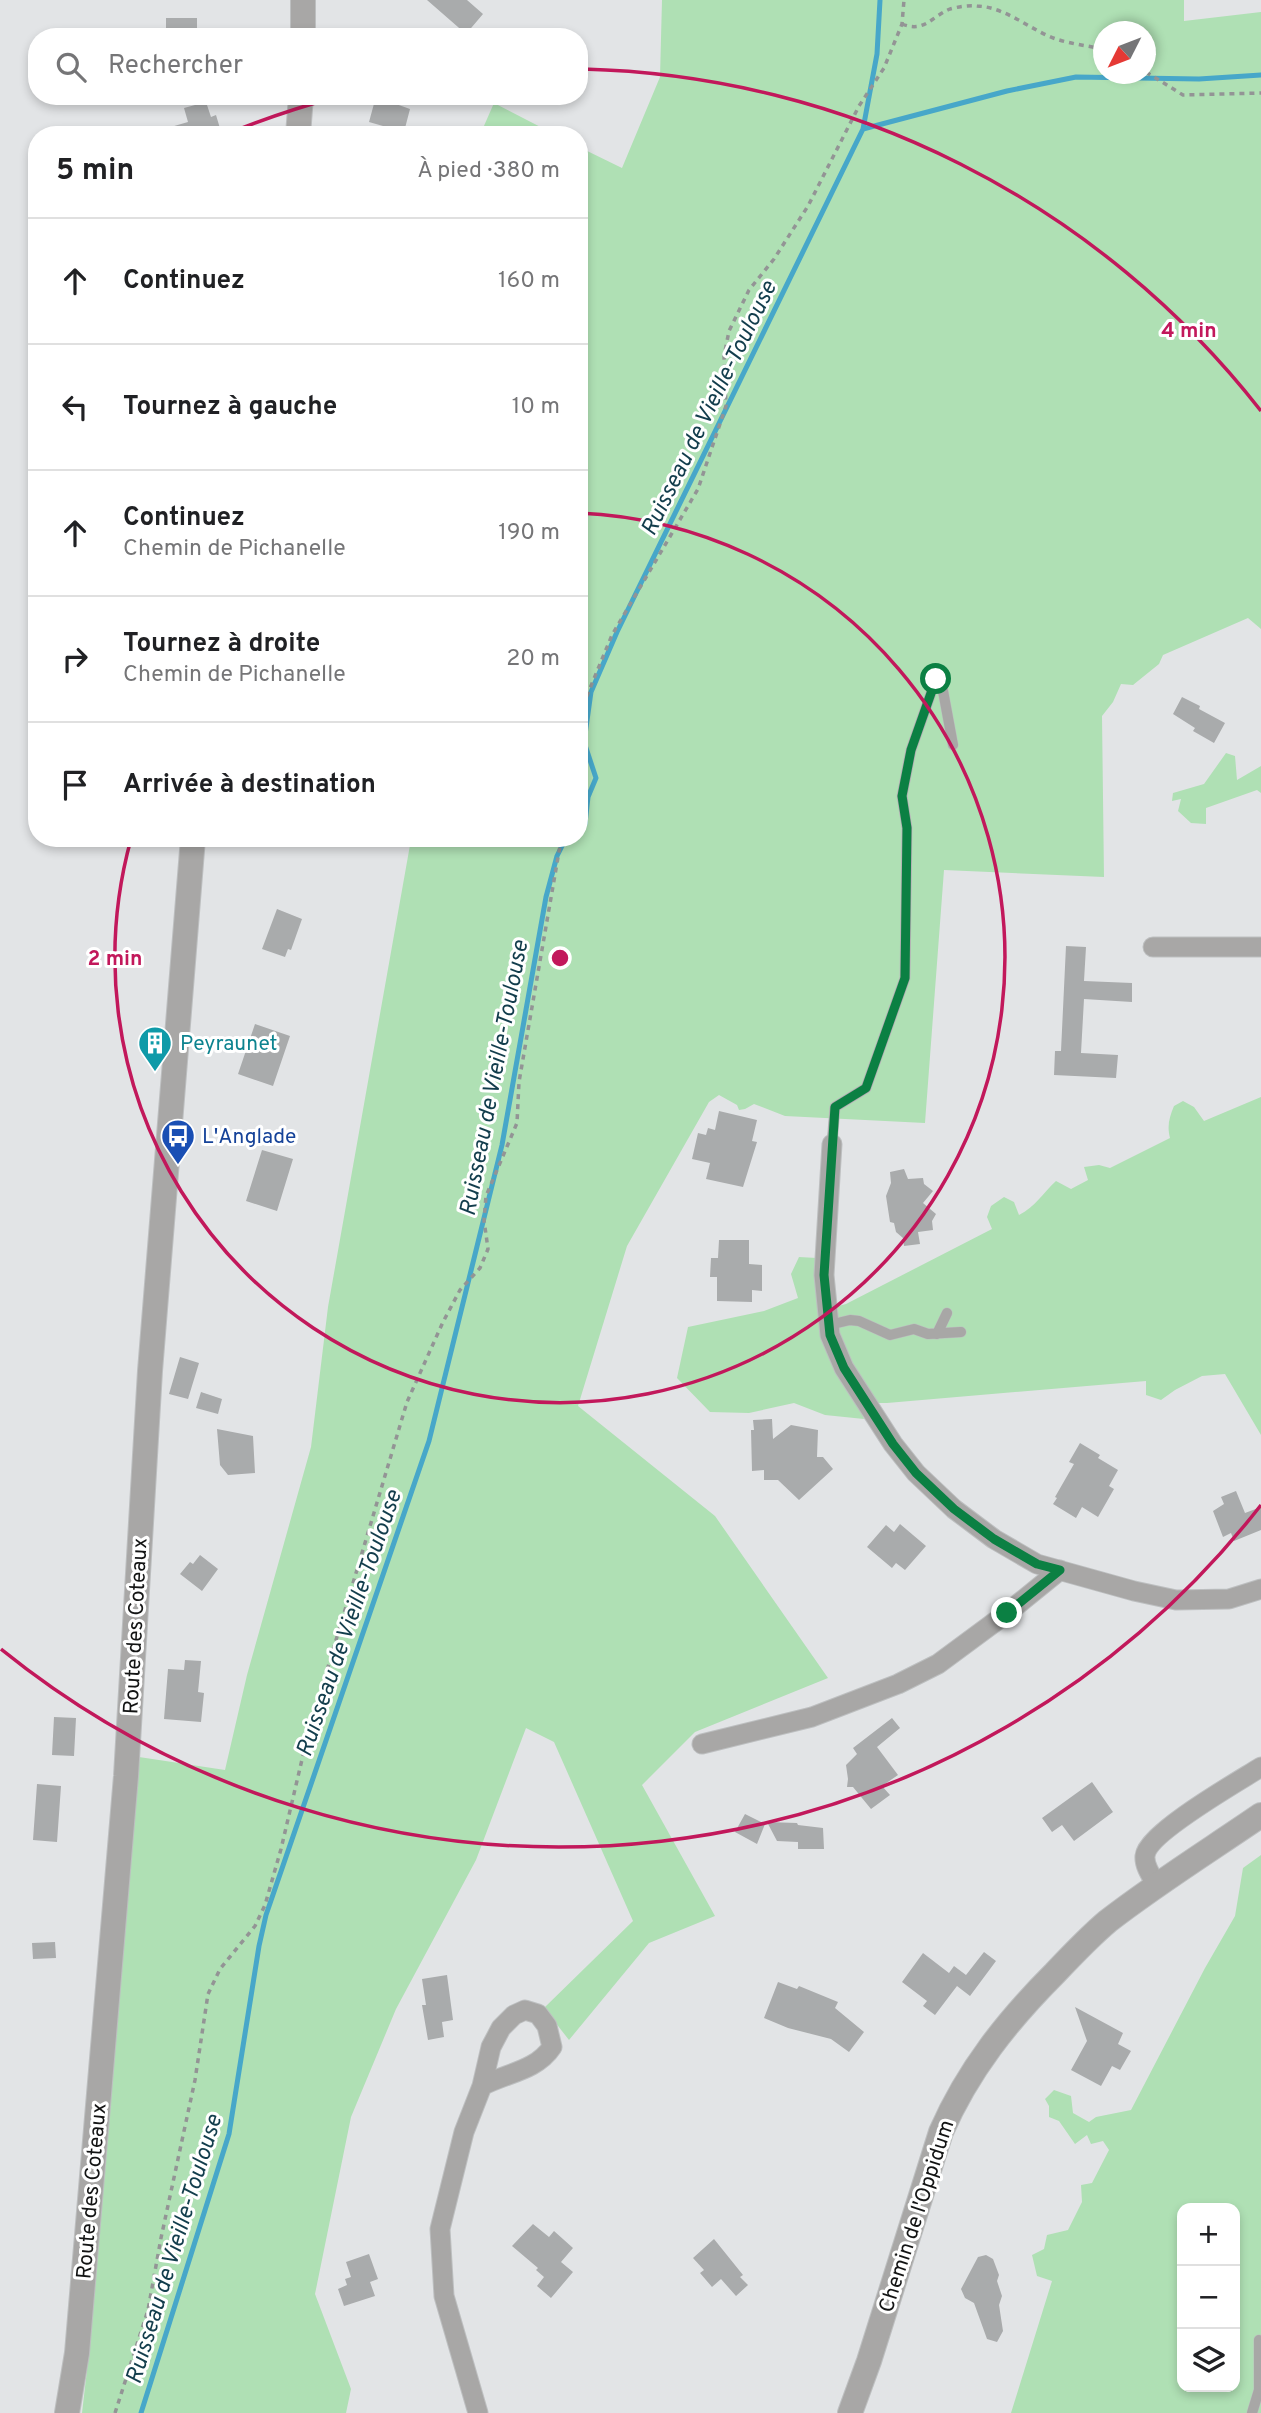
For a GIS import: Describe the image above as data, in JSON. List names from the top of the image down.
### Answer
{
  "streets": {
    "street": ["Route des Coteaux", "Chemin de l'Oppidum"]
  },
  "water": ["Ruisseau de Vieille-Toulouse"],
  "places": {
    "building": ["Peyraunet"],
    "bus stop": ["L'Anglade"]
  },
  "north": "bottom left",
  "page": {
    "search": "Rechercher",
    "heading": ["5 min", "À pied · 380 m"],
    "list": [
      ["Continuez", "160 m"],
      ["Tournez à gauche", "10 m"],
      ["Continuez", "Chemin de Pichanelle", "190 m"],
      ["Tournez à droite", "Chemin de Pichanelle", "20 m"],
      "Arrivée à destination"
    ],
    "map_buttons": ["+", "−"]
  },
  "rings": ["4 min", "2 min"]
}
